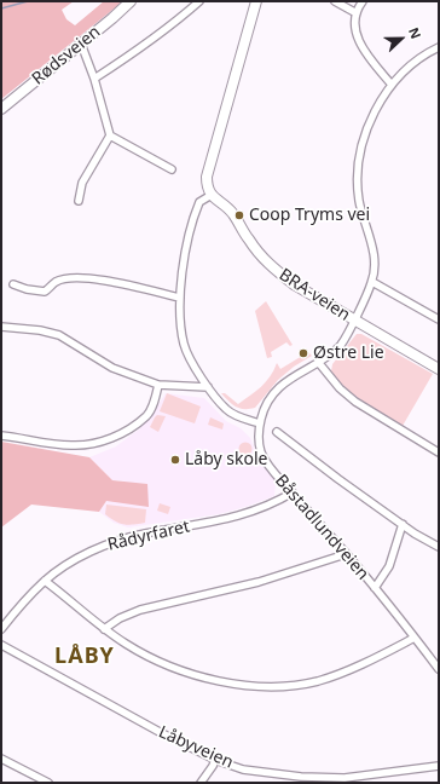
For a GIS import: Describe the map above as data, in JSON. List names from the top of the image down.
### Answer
{
  "streets": {
    "main road": ["Rødsveien", "BRA-veien"],
    "street": ["Båstadlundveien", "Rådyrfaret", "Låbyveien"]
  },
  "crossings": [
    ["BRA-veien", "Båstadlundveien"],
    ["Båstadlundveien", "Rådyrfaret"]
  ],
  "districts": ["LÅBY"],
  "places": ["Coop Tryms vei", "Østre Lie", "Låby skole"],
  "north": "right"
}
